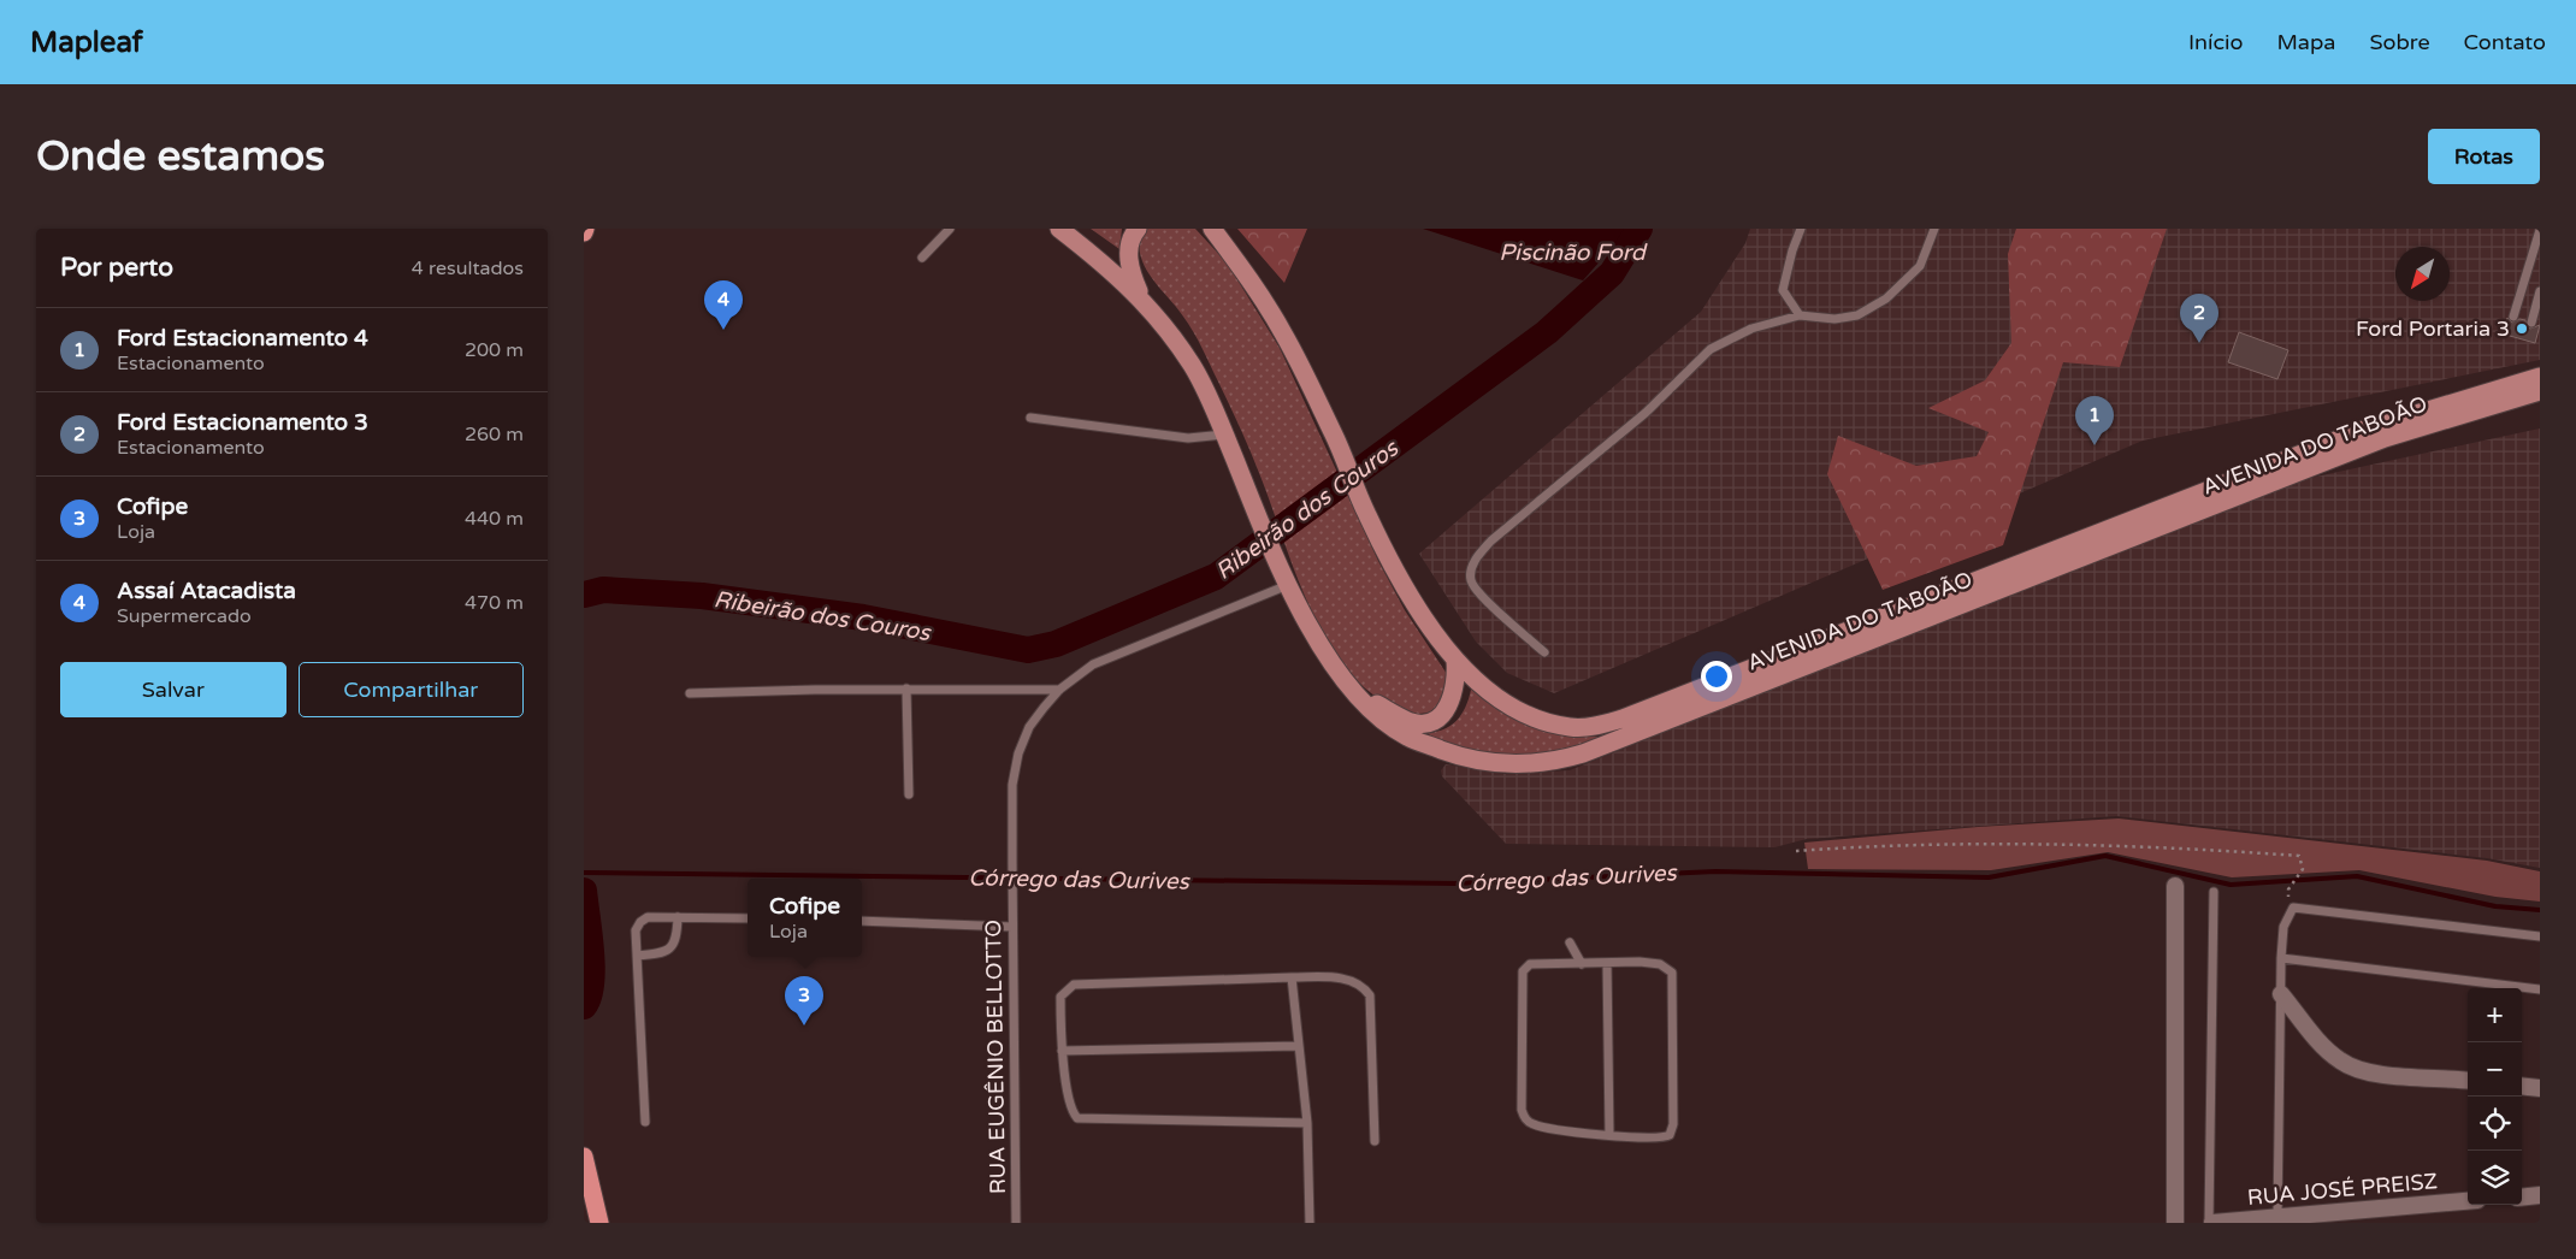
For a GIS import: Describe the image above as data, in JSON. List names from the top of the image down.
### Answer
{
  "streets": {
    "main road": ["AVENIDA DO TABOÃO"],
    "street": ["RUA JOSÉ PREISZ"],
    "lane": ["RUA EUGÊNIO BELLOTTO"]
  },
  "crossings": [
    ["AVENIDA DO TABOÃO", "RUA EUGÊNIO BELLOTTO"]
  ],
  "water": ["Piscinão Ford", "Ribeirão dos Couros", "Córrego das Ourives"],
  "places": ["Ford Portaria 3"],
  "north": "bottom left",
  "page": {
    "header": "Mapleaf",
    "nav": [
      "Início",
      "Mapa",
      "Sobre",
      "Contato"
    ],
    "buttons": [
      "Rotas",
      ["Salvar", "Compartilhar"]
    ],
    "title": "Onde estamos",
    "heading": ["Por perto", "4 resultados"],
    "pins": [
      "4",
      "2",
      "1",
      "3"
    ],
    "list": [
      {
        "mark": "1",
        "name": "Ford Estacionamento 4",
        "note": "Estacionamento",
        "value": "200 m"
      },
      {
        "mark": "2",
        "name": "Ford Estacionamento 3",
        "note": "Estacionamento",
        "value": "260 m"
      },
      {
        "mark": "3",
        "name": "Cofipe",
        "note": "Loja",
        "value": "440 m"
      },
      {
        "mark": "4",
        "name": "Assaí Atacadista",
        "note": "Supermercado",
        "value": "470 m"
      }
    ],
    "popup": ["Cofipe", "Loja"],
    "map_buttons": ["+", "−"]
  }
}
